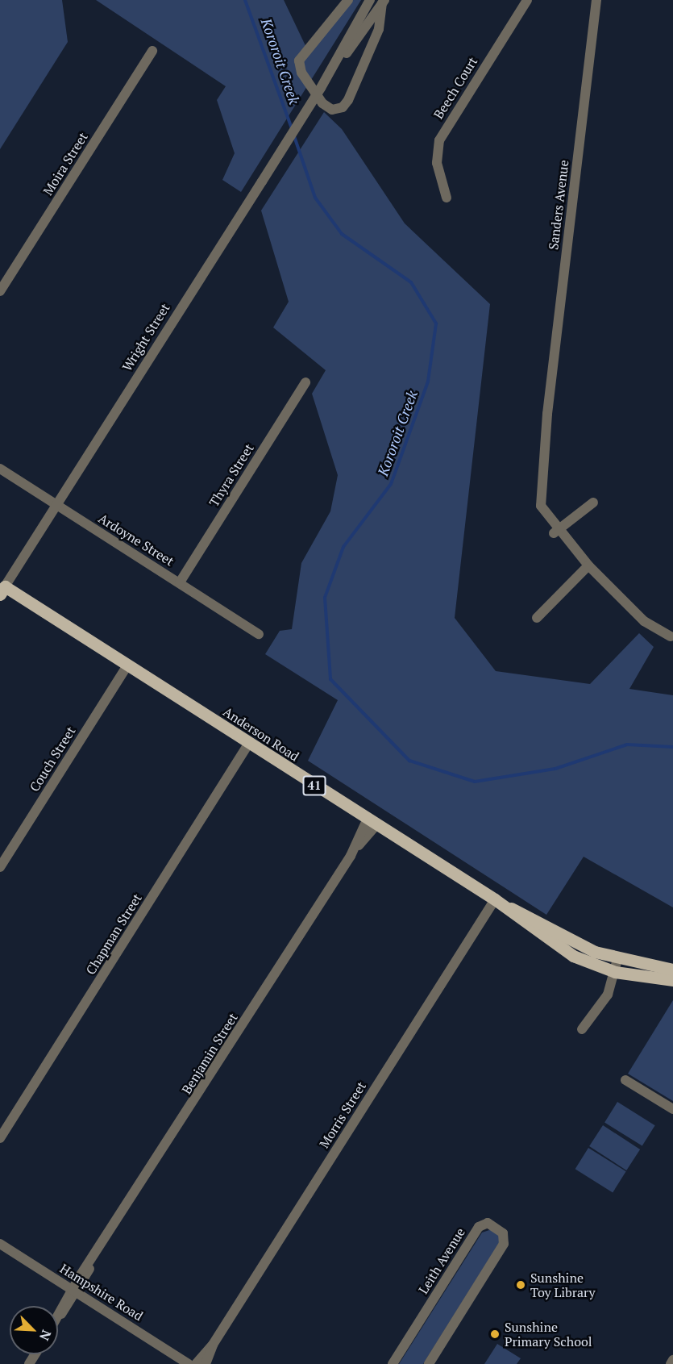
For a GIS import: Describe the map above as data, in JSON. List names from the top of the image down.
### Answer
{
  "streets": {
    "main road": ["Anderson Road", "41"],
    "street": [
      "Beech Court",
      "Moira Street",
      "Sanders Avenue",
      "Wright Street",
      "Thyra Street",
      "Ardoyne Street",
      "Couch Street",
      "Chapman Street",
      "Benjamin Street",
      "Morris Street",
      "Leith Avenue",
      "Hampshire Road"
    ]
  },
  "crossings": [
    ["Wright Street", "Ardoyne Street"],
    ["Wright Street", "Anderson Road"],
    ["Thyra Street", "Ardoyne Street"],
    ["Anderson Road", "Couch Street"],
    ["Anderson Road", "Chapman Street"],
    ["Anderson Road", "Benjamin Street"],
    ["Anderson Road", "Morris Street"],
    ["Benjamin Street", "Hampshire Road"]
  ],
  "water": ["Kororoit Creek"],
  "places": ["Sunshine Toy Library", "Sunshine Primary School"],
  "north": "bottom right"
}
